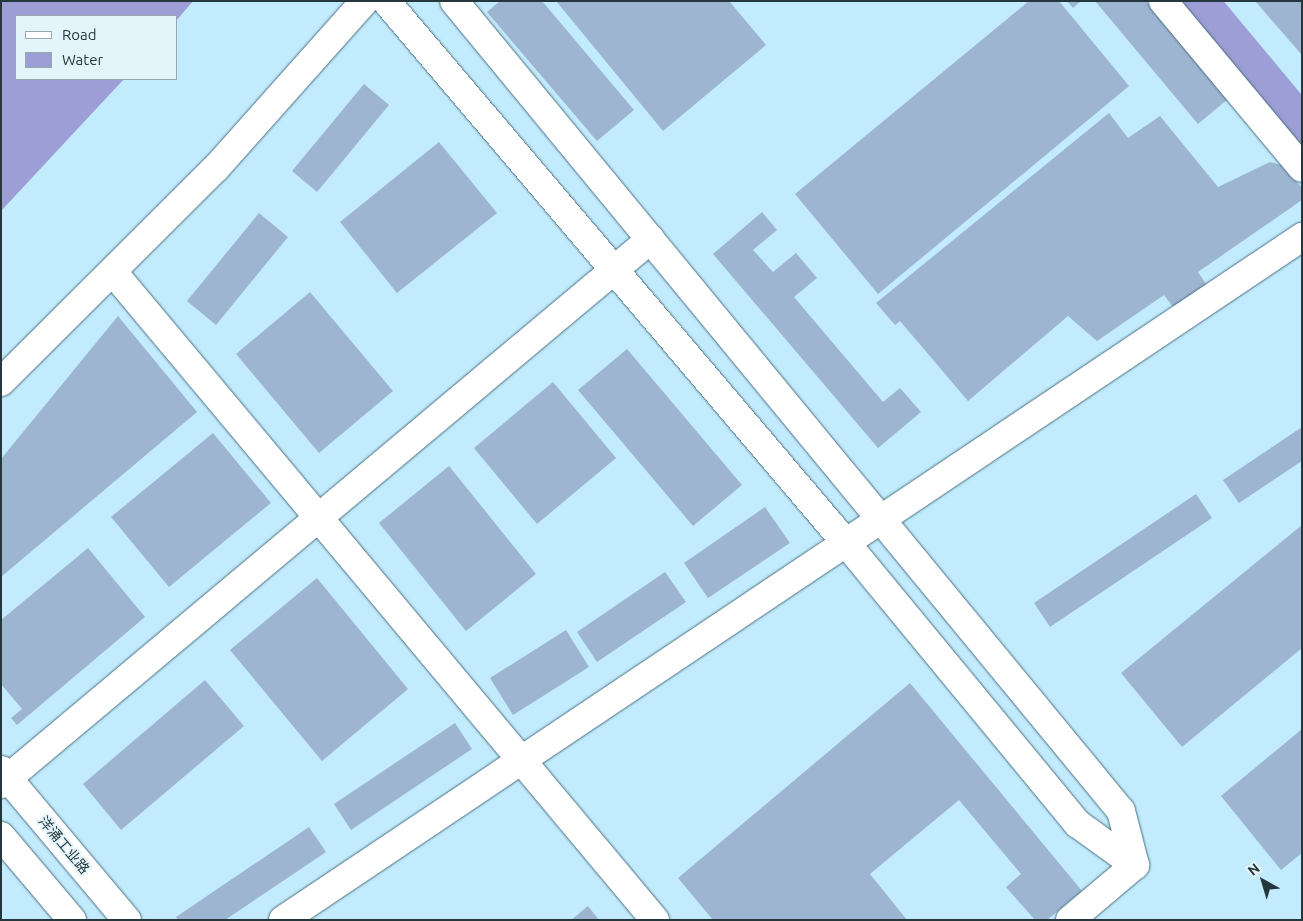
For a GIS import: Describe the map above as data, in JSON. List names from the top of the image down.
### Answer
{
  "streets": {
    "street": ["洋涌工业路"]
  },
  "legend": ["Road", "Water"],
  "north": "top left"
}
